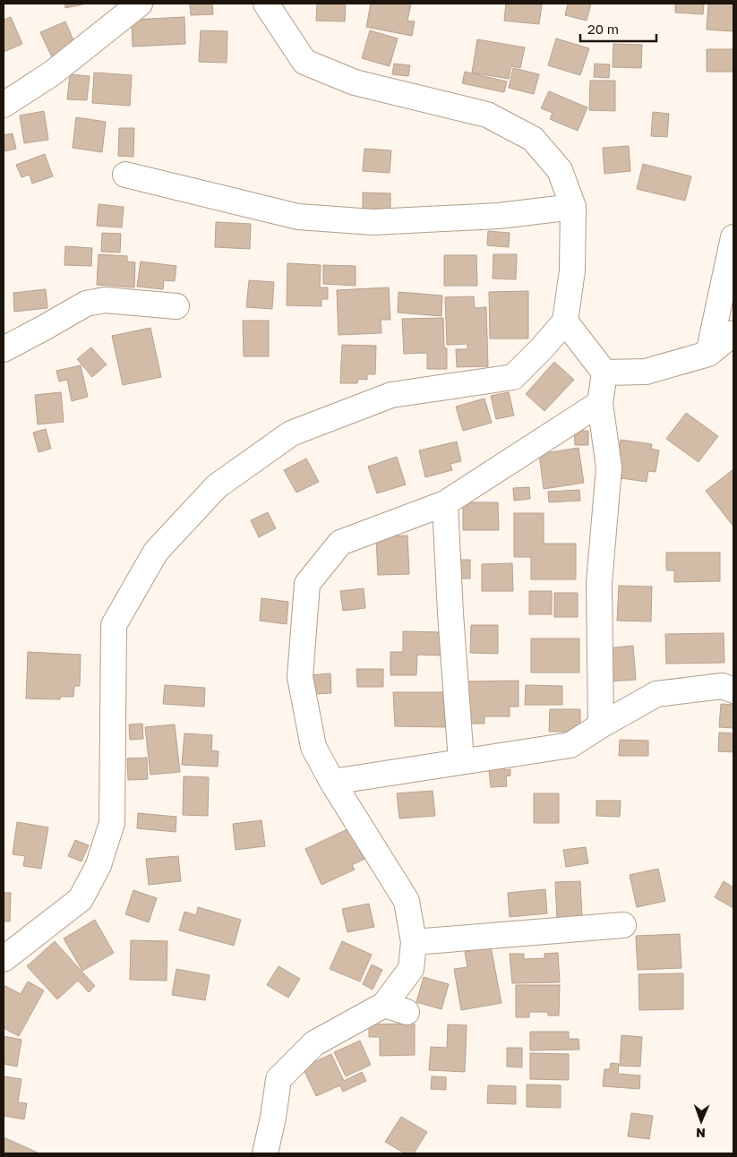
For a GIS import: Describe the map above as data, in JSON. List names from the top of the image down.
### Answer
{
  "scale_bar": "20 m",
  "north": "bottom"
}
